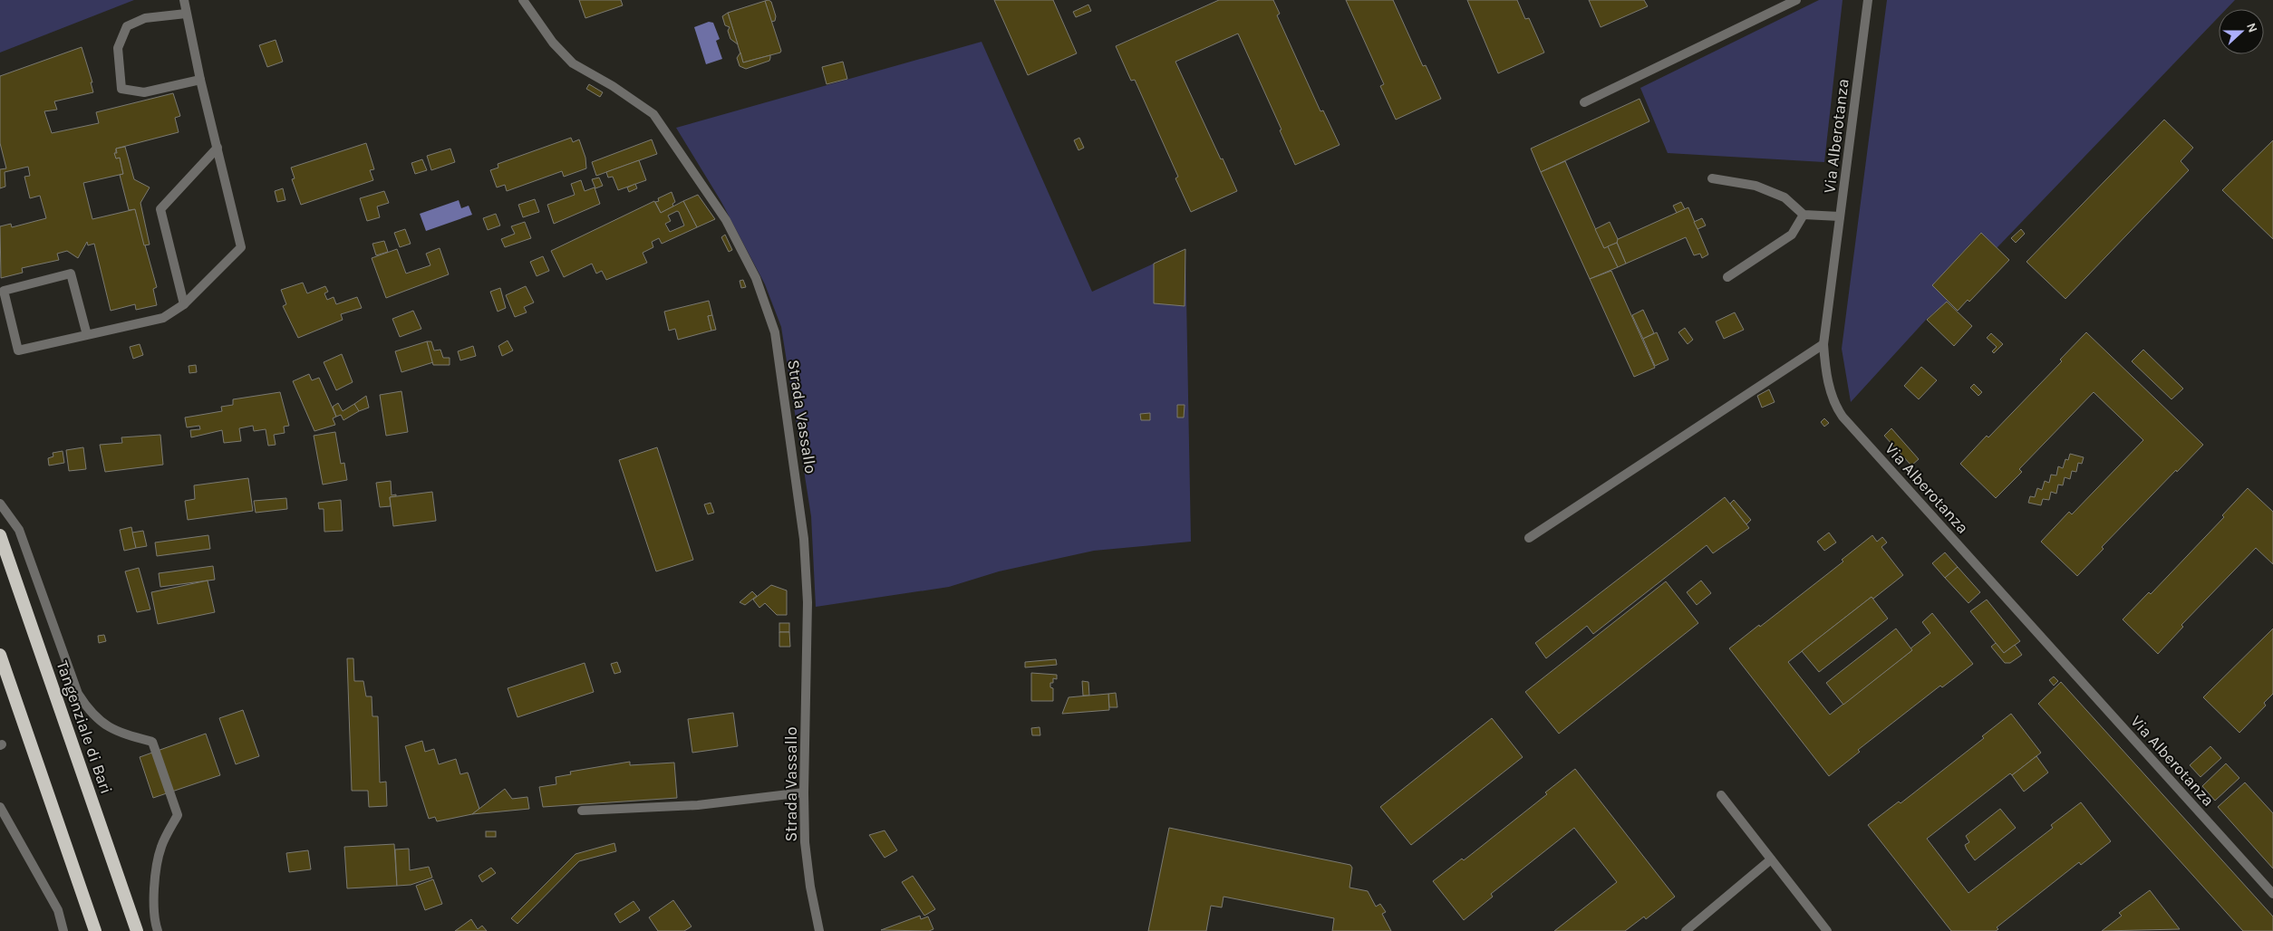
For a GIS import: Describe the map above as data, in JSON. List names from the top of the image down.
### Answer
{
  "streets": {
    "highway": ["Tangenziale di Bari"],
    "street": ["Via Alberotanza", "Strada Vassallo"]
  },
  "north": "right"
}
